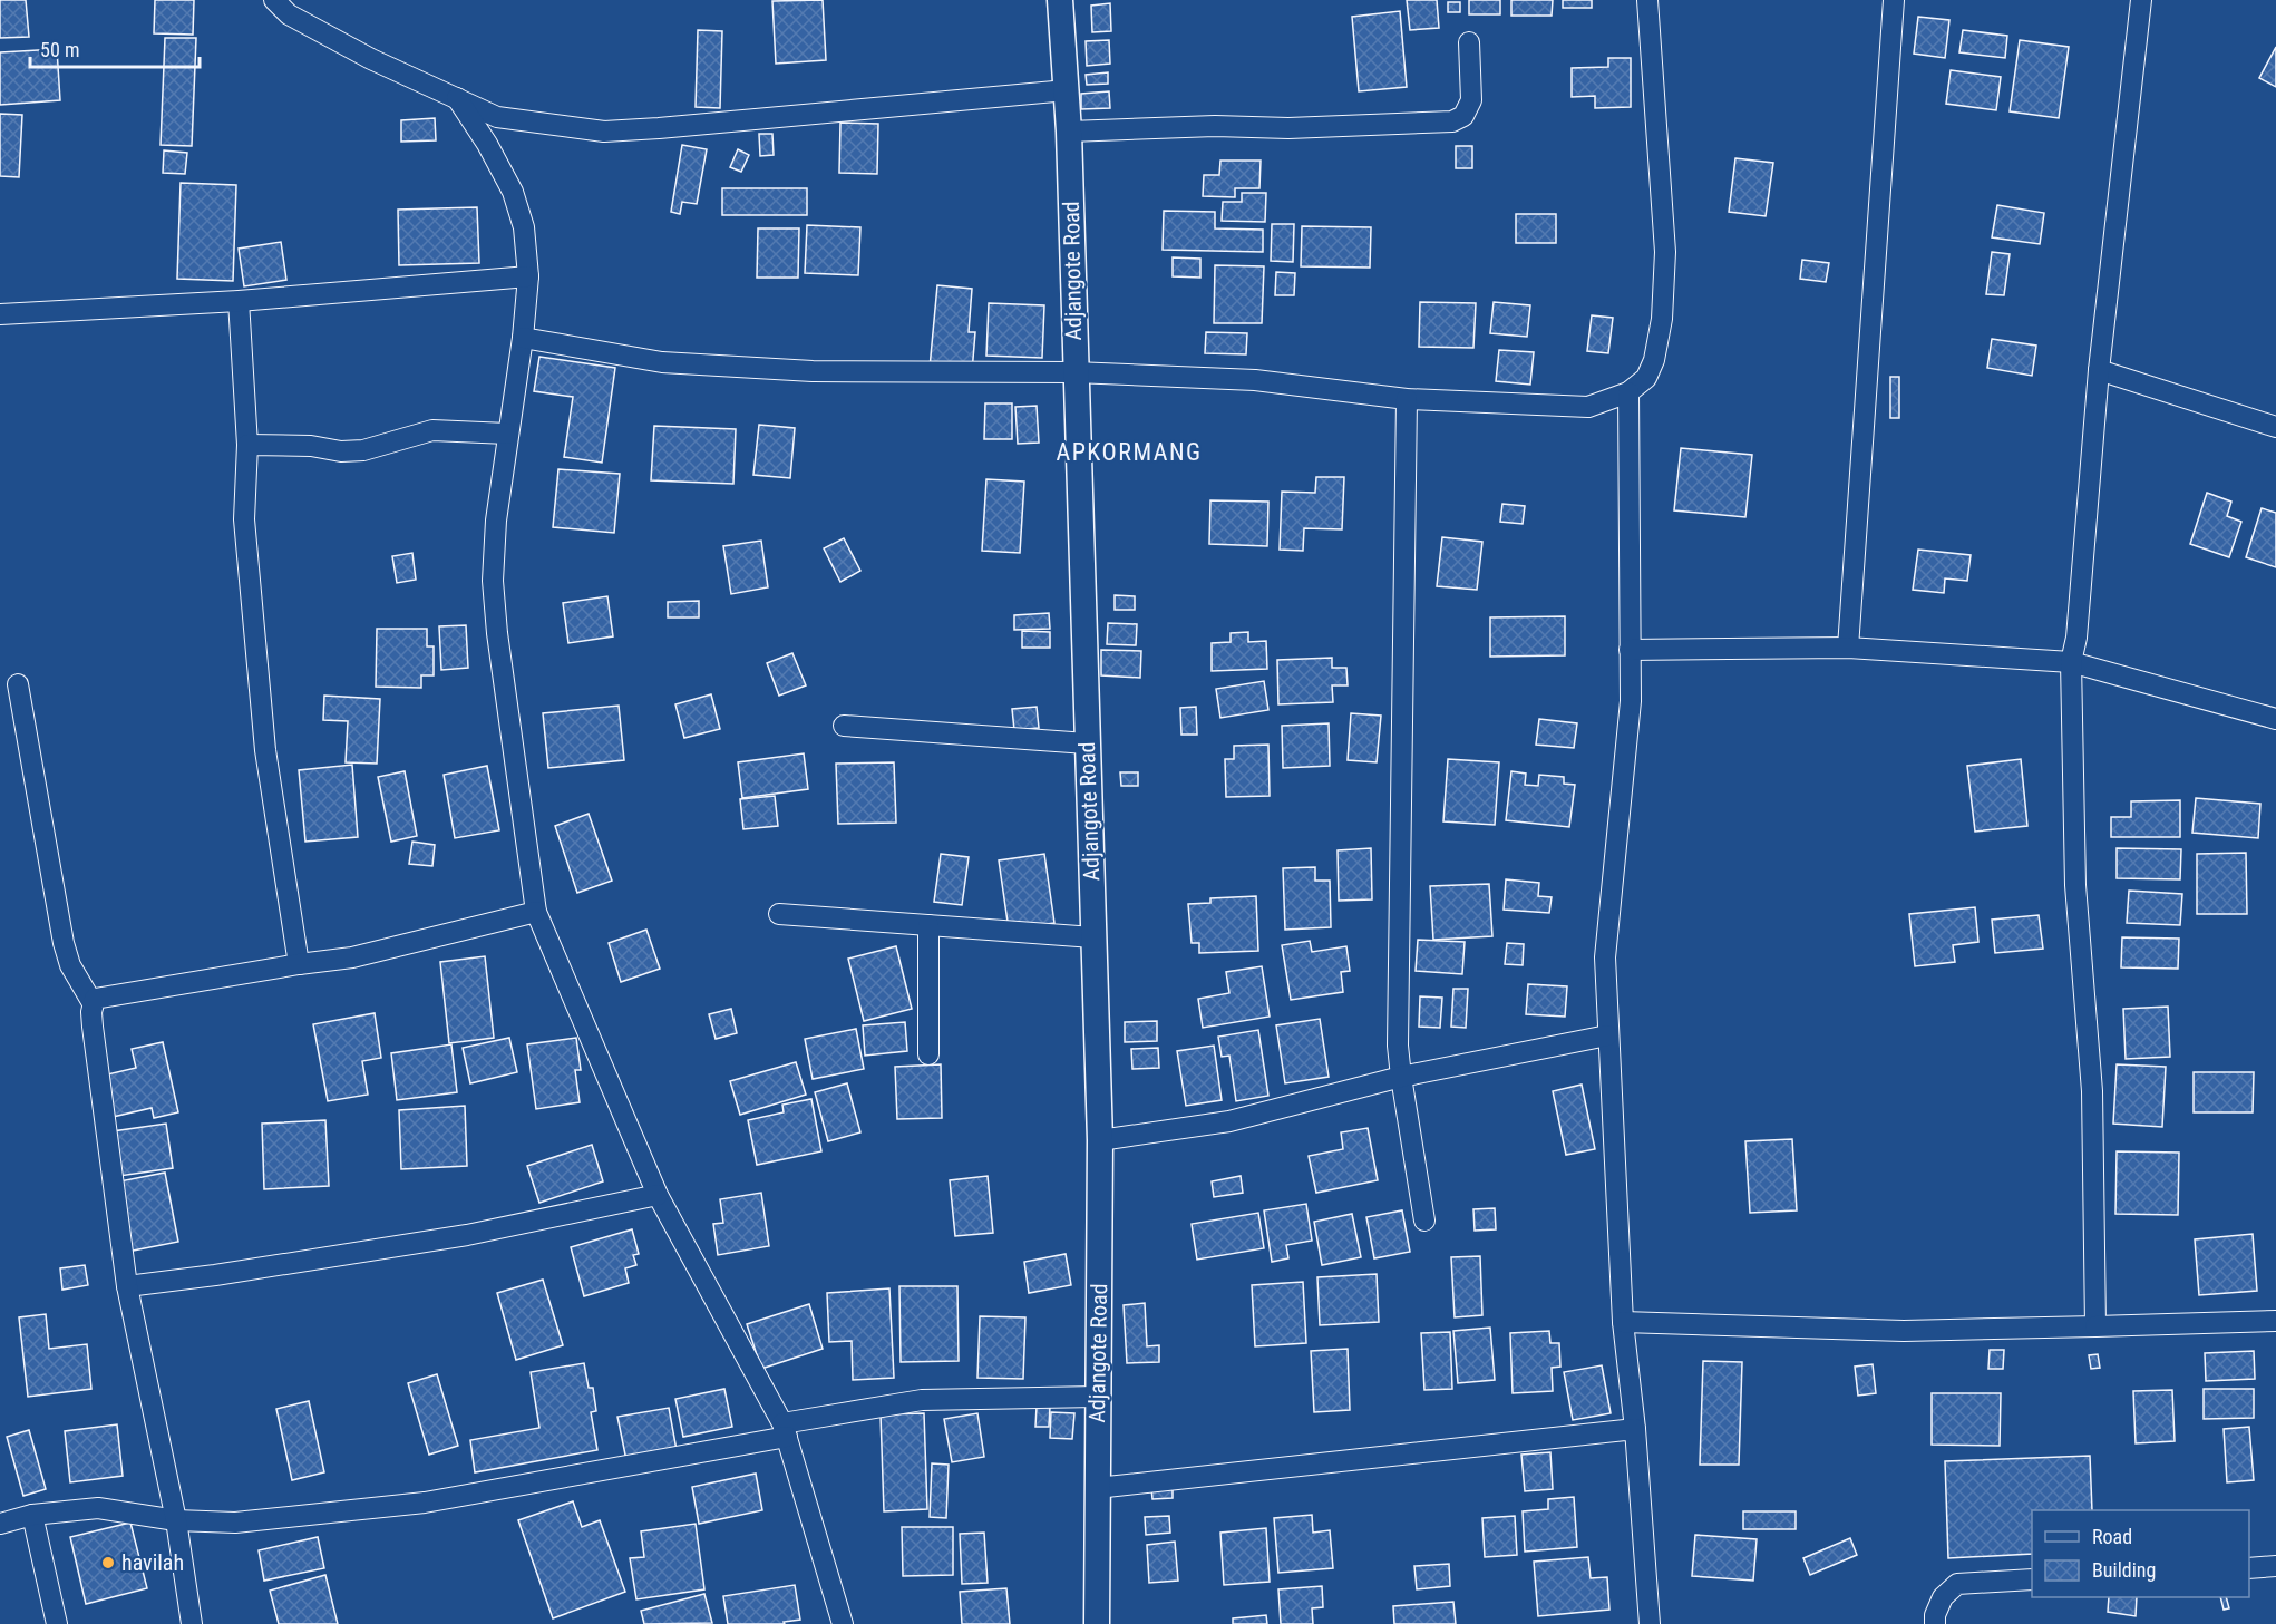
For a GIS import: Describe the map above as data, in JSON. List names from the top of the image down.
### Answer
{
  "streets": {
    "street": ["Adjangote Road"]
  },
  "districts": ["APKORMANG"],
  "places": ["havilah"],
  "legend": ["Road", "Building"],
  "scale_bar": "50 m"
}
